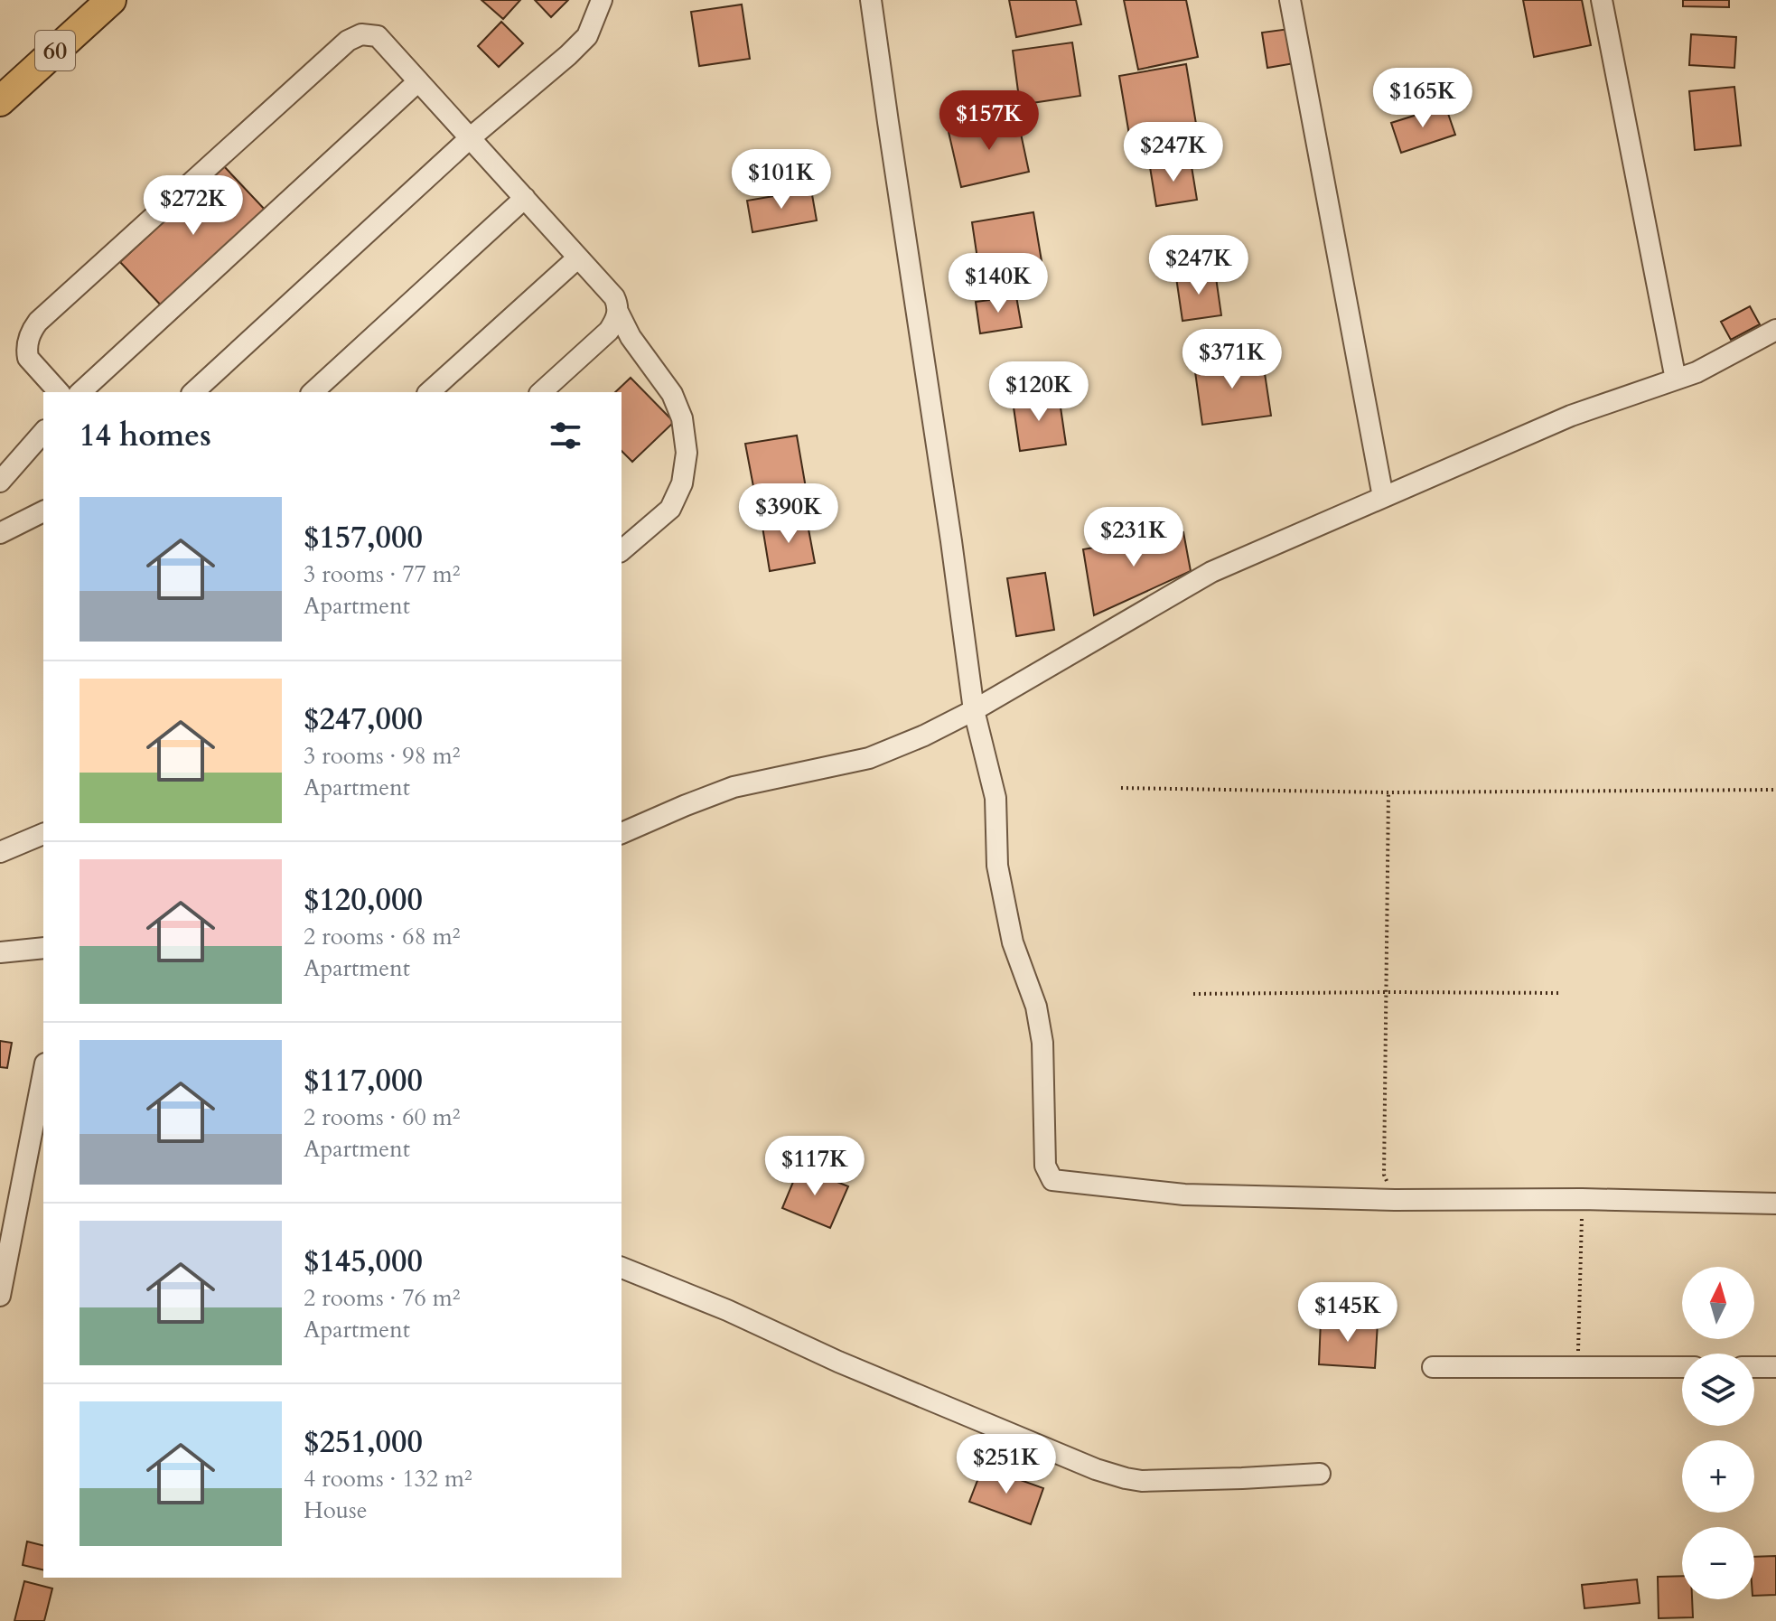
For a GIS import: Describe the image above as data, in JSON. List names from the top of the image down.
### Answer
{
  "streets": {
    "highway": ["60"]
  },
  "north": "top",
  "page": {
    "price": [
      "$165K",
      "$157K",
      "$247K",
      "$101K",
      "$272K",
      "$247K",
      "$140K",
      "$371K",
      "$120K",
      "$390K",
      "$231K",
      "$117K",
      "$145K",
      "$251K"
    ],
    "heading": "14 homes",
    "list": [
      {
        "name": "$157,000",
        "note": "3 rooms · 77 m² · Apartment"
      },
      {
        "name": "$247,000",
        "note": "3 rooms · 98 m² · Apartment"
      },
      {
        "name": "$120,000",
        "note": "2 rooms · 68 m² · Apartment"
      },
      {
        "name": "$117,000",
        "note": "2 rooms · 60 m² · Apartment"
      },
      {
        "name": "$145,000",
        "note": "2 rooms · 76 m² · Apartment"
      },
      {
        "name": "$251,000",
        "note": "4 rooms · 132 m² · House"
      }
    ],
    "map_buttons": ["+", "−"]
  }
}
